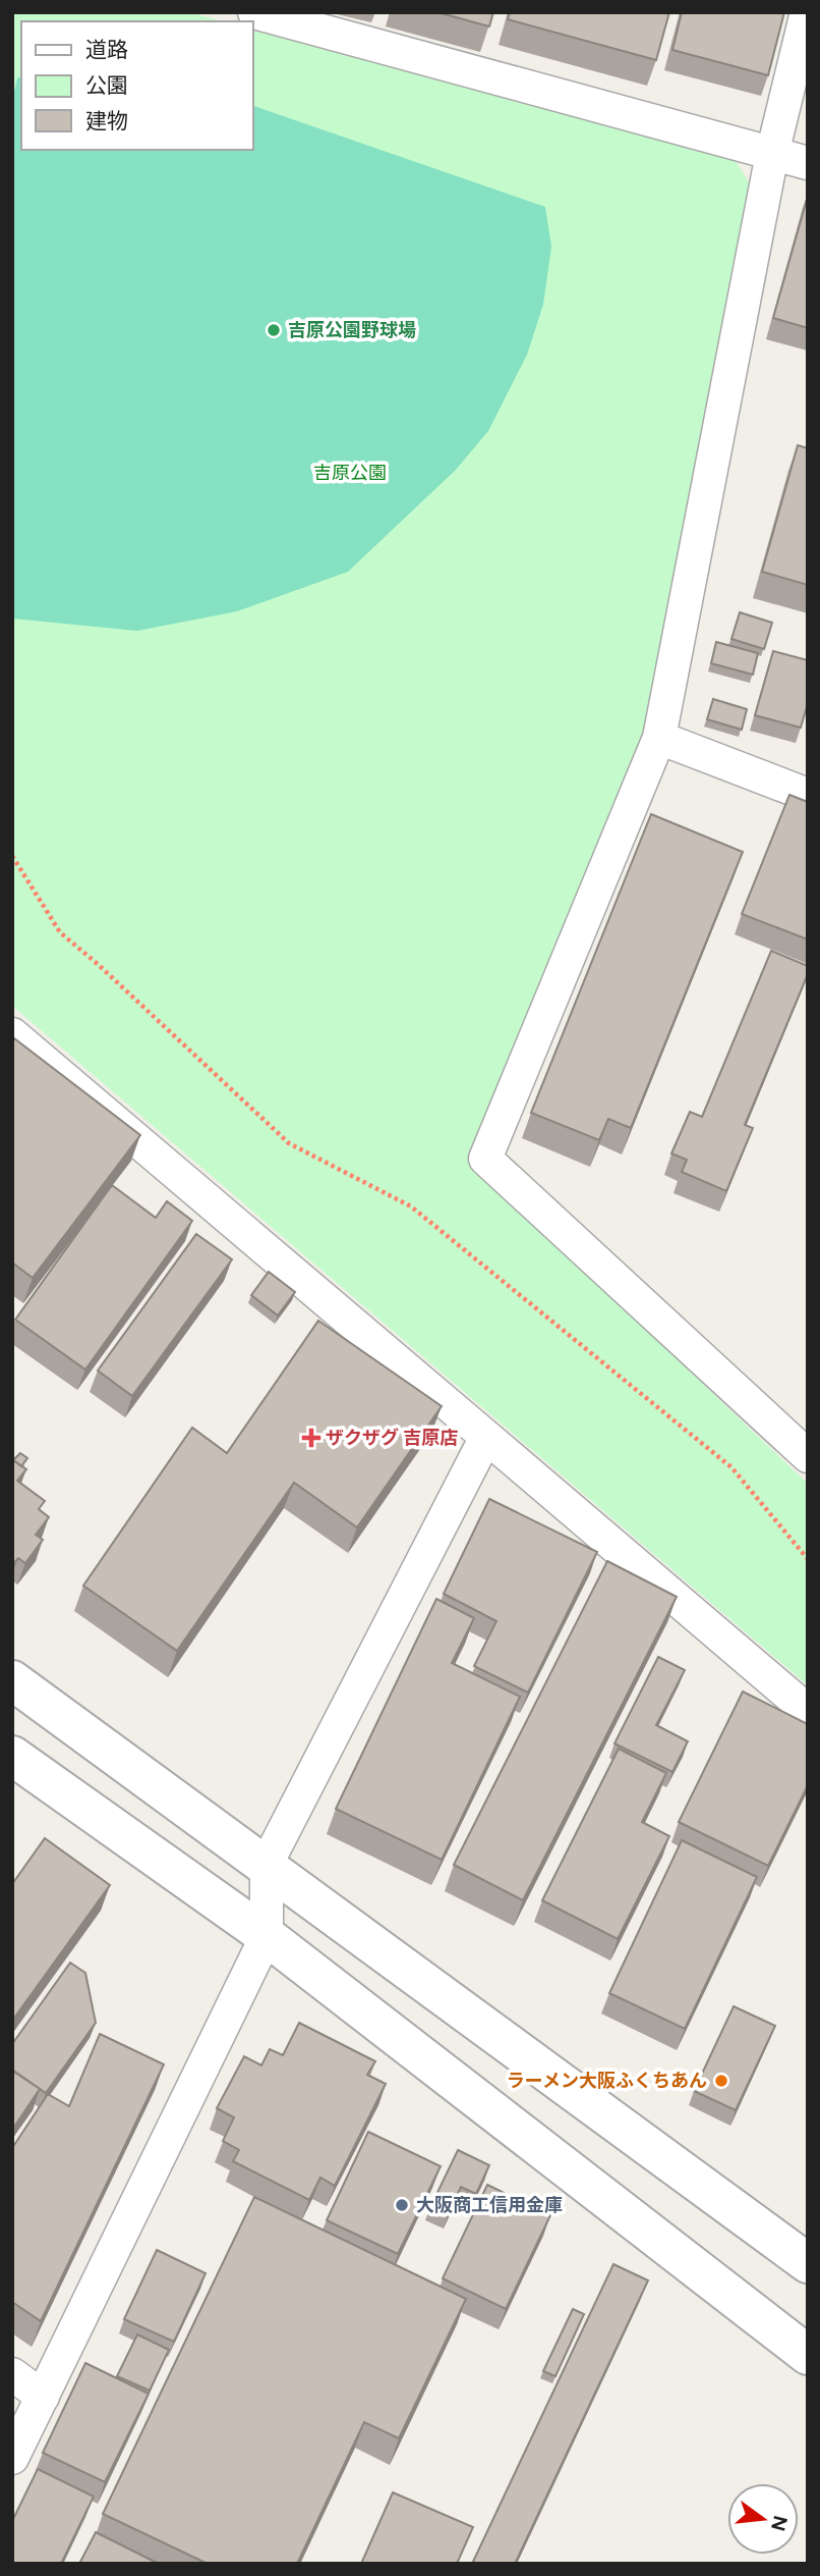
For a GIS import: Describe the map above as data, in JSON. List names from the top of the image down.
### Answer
{
  "parks": ["吉原公園"],
  "places": {
    "other": ["吉原公園野球場", "ラーメン大阪ふくちあん", "大阪商工信用金庫"],
    "health": ["ザクザグ 吉原店"]
  },
  "legend": ["道路", "公園", "建物"],
  "north": "right"
}
